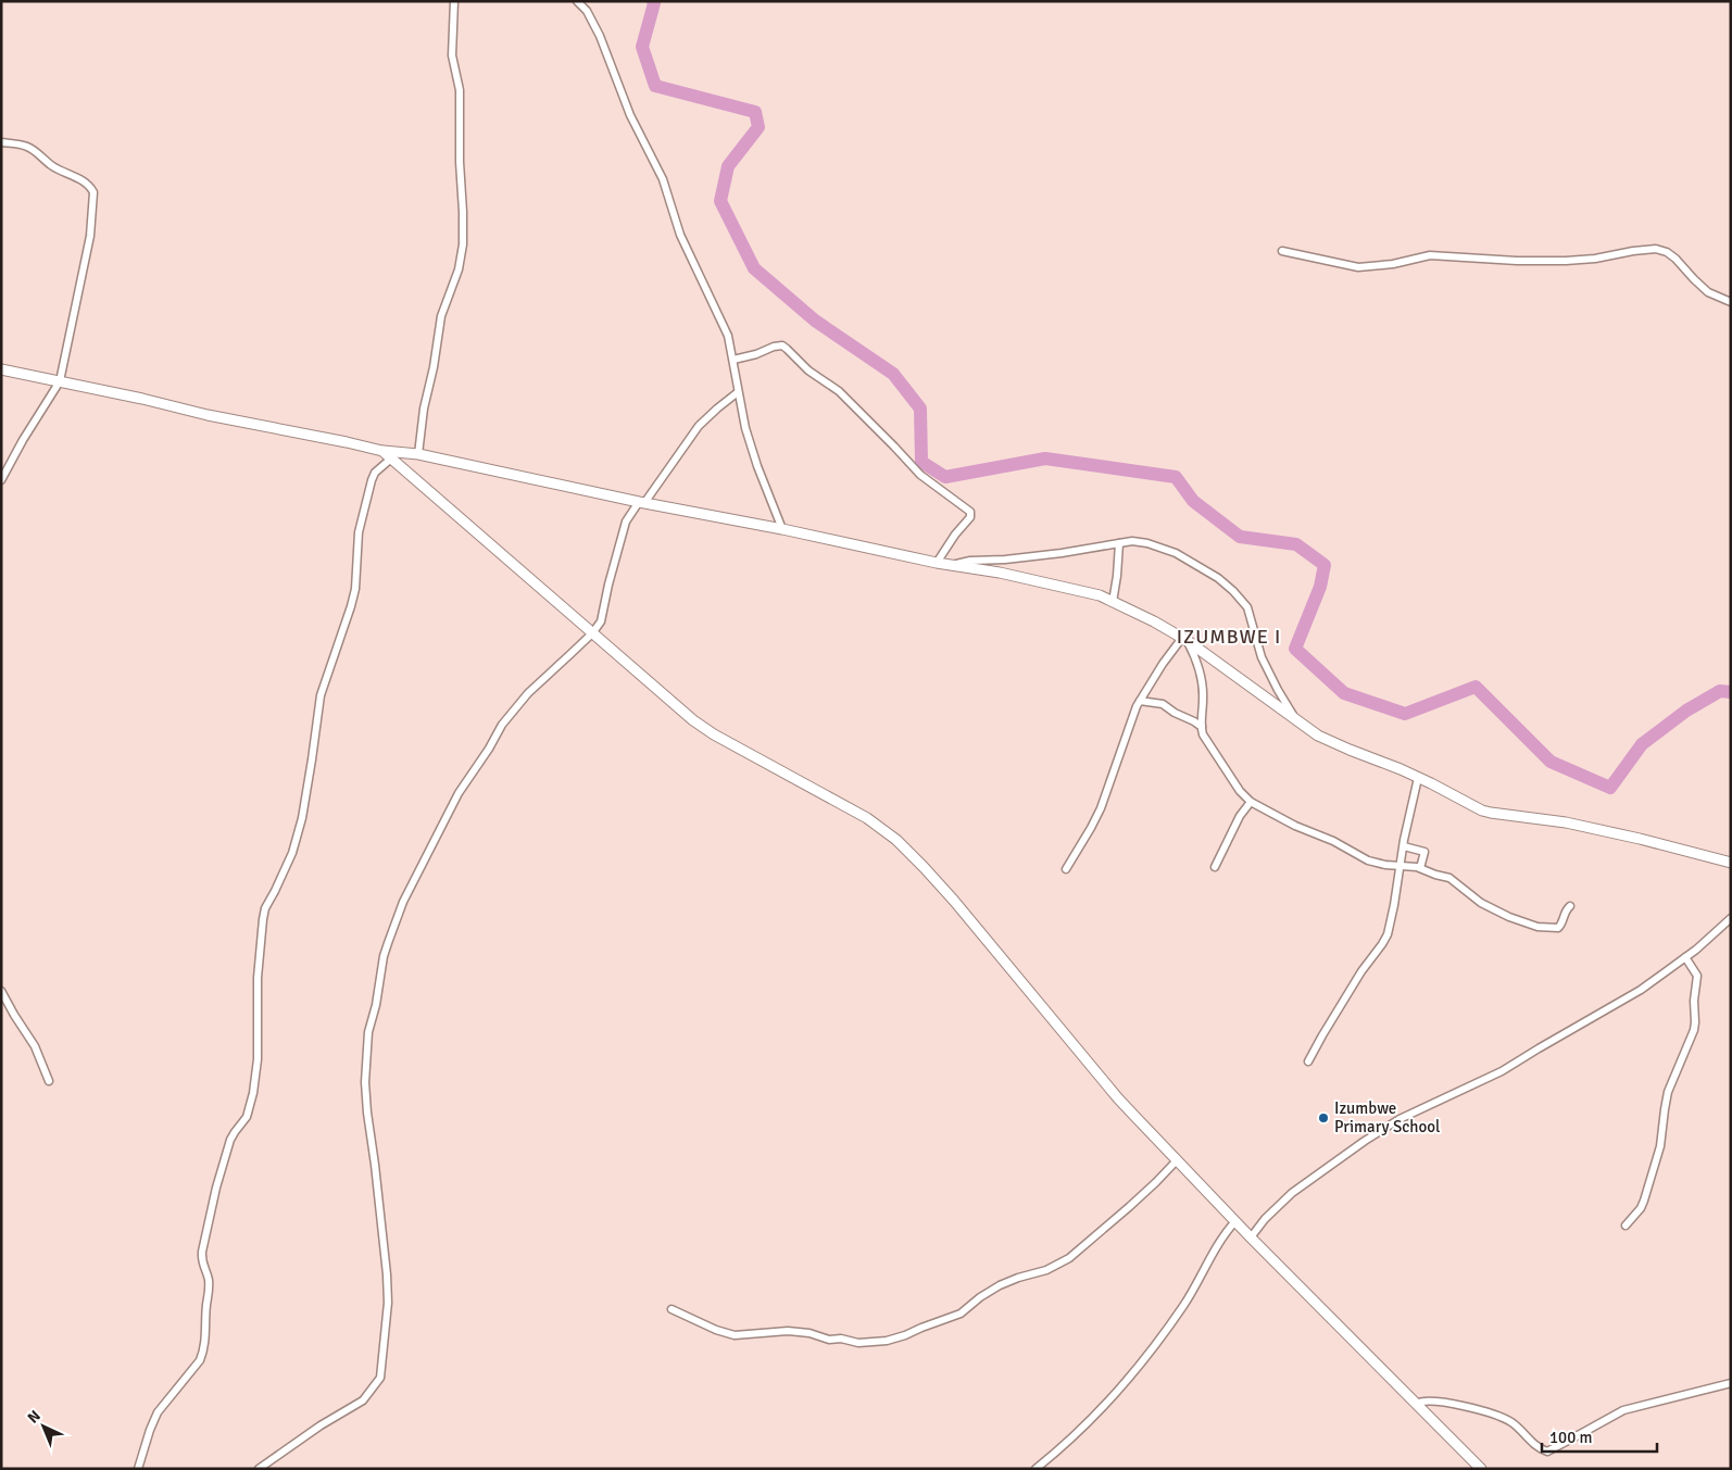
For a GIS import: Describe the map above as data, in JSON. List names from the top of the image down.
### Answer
{
  "districts": ["IZUMBWE I"],
  "places": ["Izumbwe Primary School"],
  "scale_bar": "100 m",
  "north": "top left"
}
